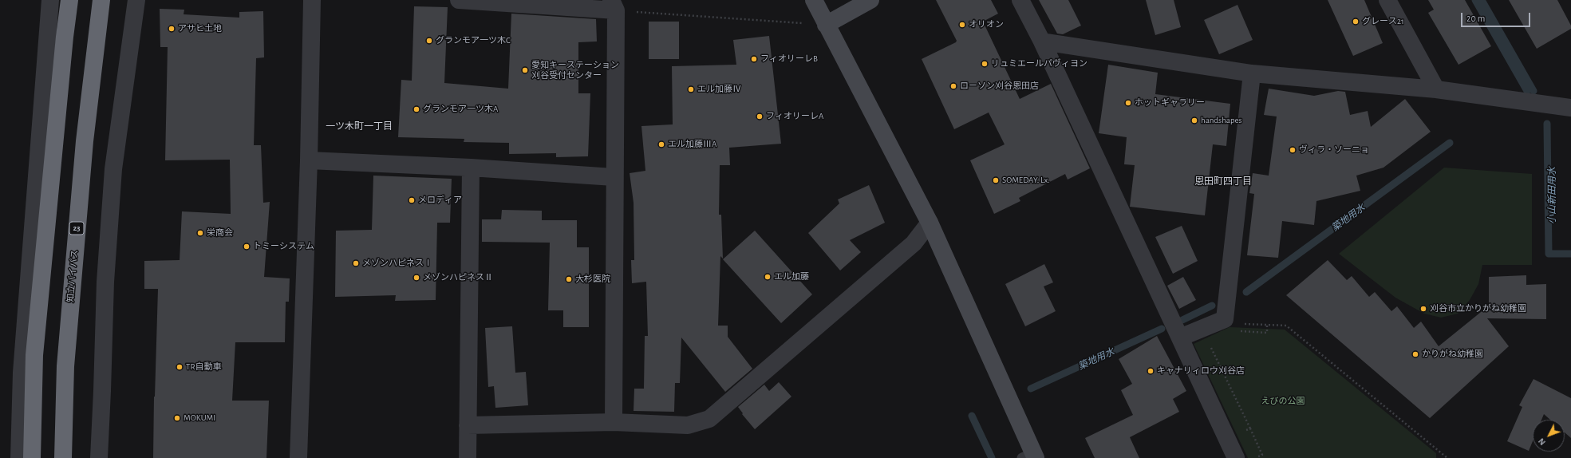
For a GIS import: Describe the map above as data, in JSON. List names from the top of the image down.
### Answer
{
  "streets": {
    "highway": ["23", "知立バイパス"]
  },
  "districts": ["一ツ木町一丁目", "恩田町四丁目"],
  "water": ["小山新田用水", "築地用水"],
  "parks": ["えびの公園"],
  "places": [
    "グレース21",
    "オリオン",
    "アサヒ土地",
    "グランモア一ツ木C",
    "フィオリーレB",
    "リュミエールパヴィヨン",
    "愛知キーステーション 刈谷受付センター",
    "ローソン刈谷恩田店",
    "エル加藤Ⅳ",
    "ホットギャラリー",
    "グランモア一ツ木A",
    "フィオリーレA",
    "handshapes",
    "エル加藤ⅢA",
    "ヴィラ・ソーニョ",
    "SOMEDAY. Lx.",
    "メロディア",
    "栄商会",
    "トミーシステム",
    "メゾンハピネスⅠ",
    "エル加藤",
    "メゾンハピネスⅡ",
    "大杉医院",
    "刈谷市立かりがね幼稚園",
    "かりがね幼稚園",
    "TR自動車",
    "キャナリィロウ刈谷店",
    "MOKUMI"
  ],
  "scale_bar": "20 m",
  "north": "bottom left"
}
